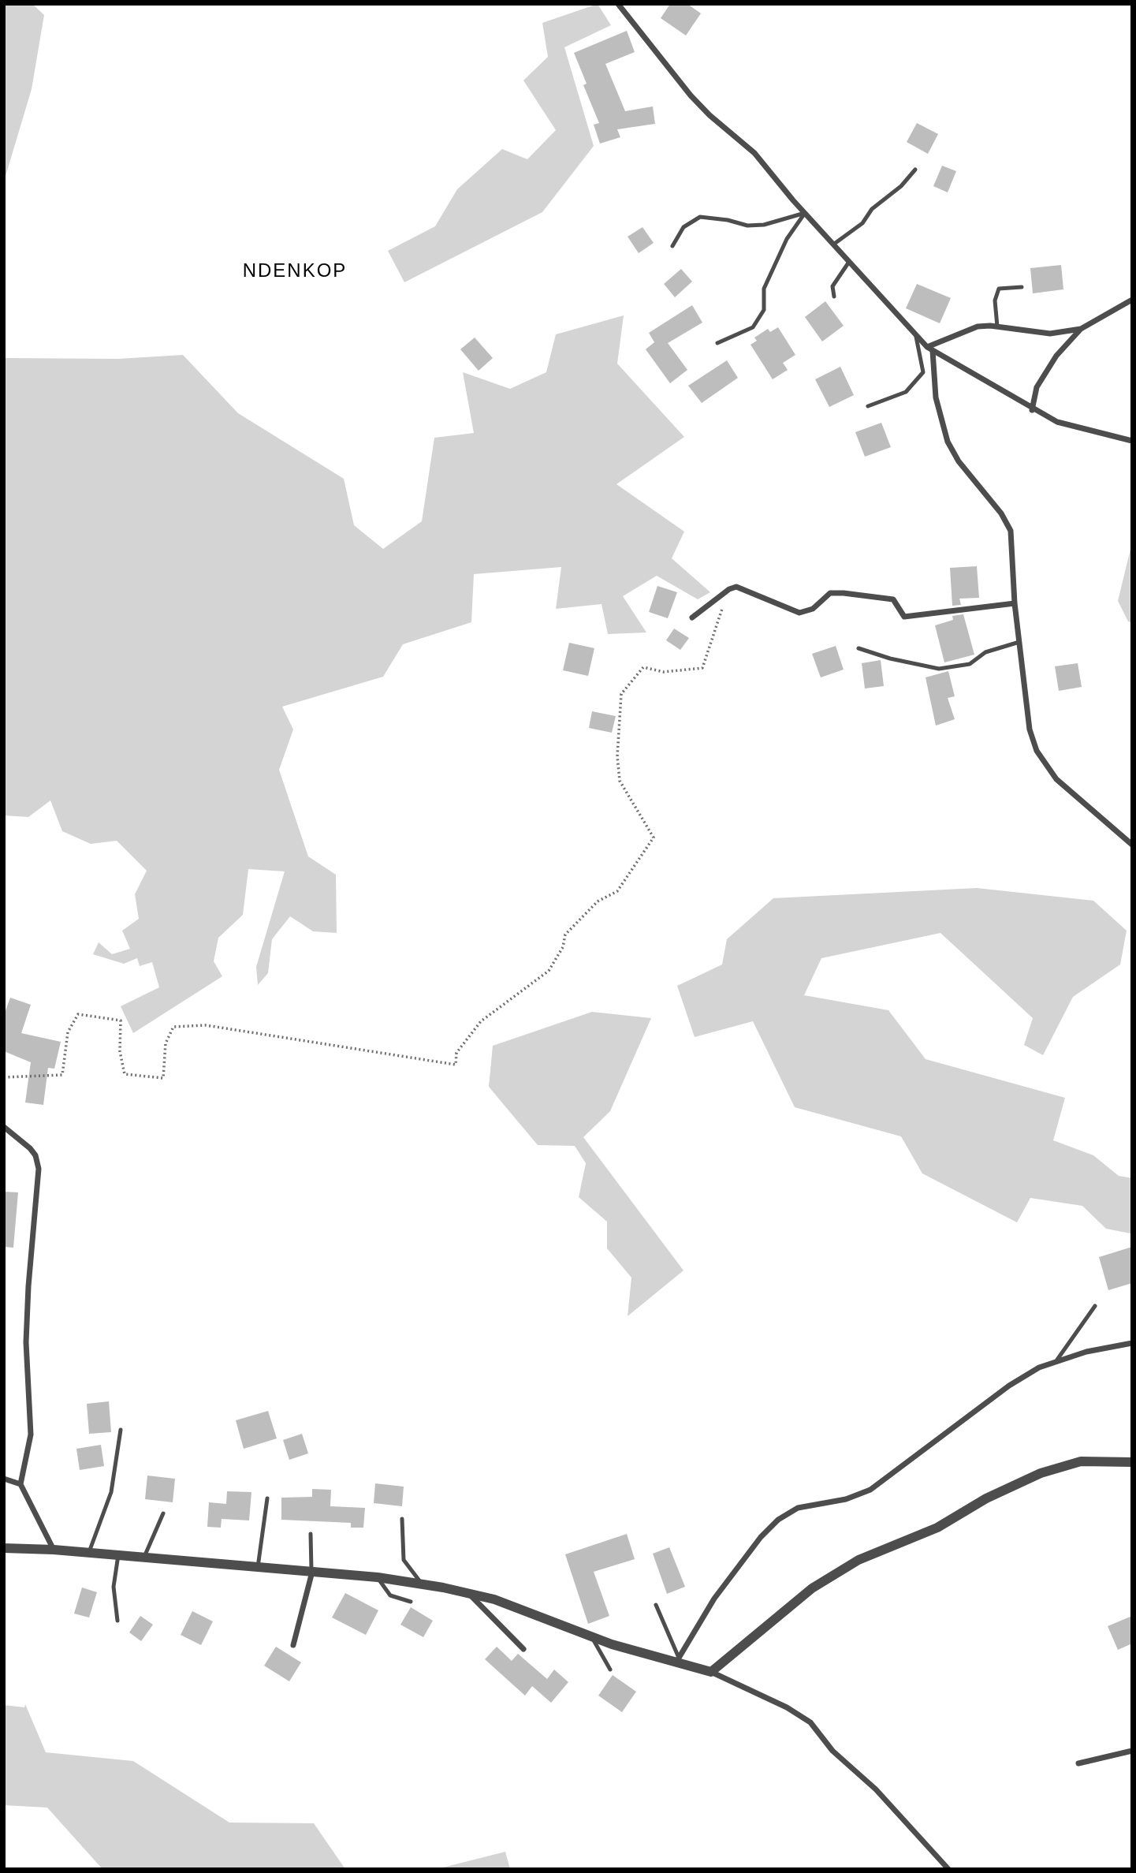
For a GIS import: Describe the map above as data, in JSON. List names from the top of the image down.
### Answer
{
  "districts": ["NDENKOP"]
}
